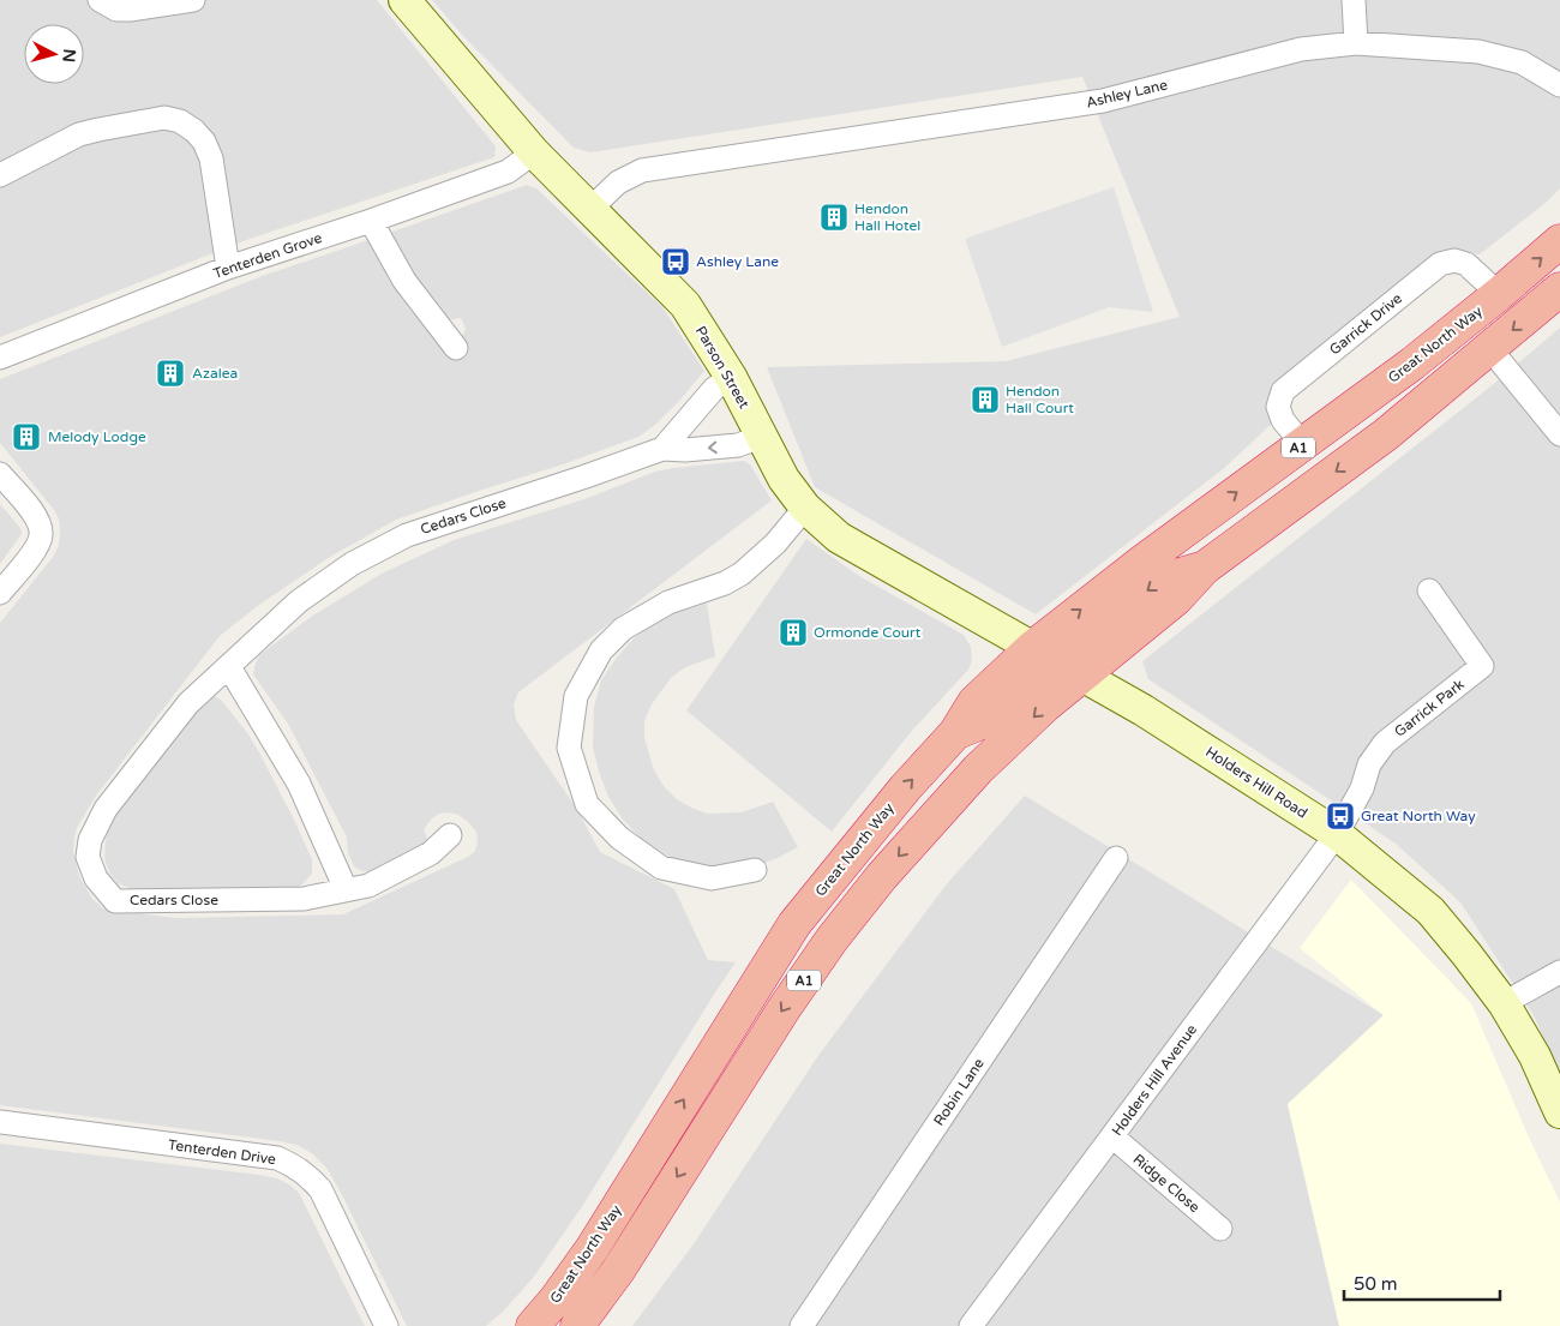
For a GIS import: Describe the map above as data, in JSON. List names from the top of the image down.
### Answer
{
  "streets": {
    "highway": ["Great North Way", "A1"],
    "main road": ["Parson Street", "Holders Hill Road"],
    "street": [
      "Ashley Lane",
      "Tenterden Grove",
      "Garrick Drive",
      "Cedars Close",
      "Garrick Park",
      "Holders Hill Avenue",
      "Robin Lane",
      "Tenterden Drive",
      "Ridge Close"
    ]
  },
  "crossings": [
    ["Ashley Lane", "Parson Street"],
    ["Tenterden Grove", "Parson Street"],
    ["Garrick Drive", "Great North Way"],
    ["Great North Way", "Parson Street"],
    ["Great North Way", "Holders Hill Road"],
    ["Parson Street", "Cedars Close"],
    ["Parson Street", "Holders Hill Road"],
    ["Garrick Park", "Holders Hill Road"],
    ["Garrick Park", "Holders Hill Avenue"],
    ["Holders Hill Road", "Holders Hill Avenue"],
    ["Holders Hill Avenue", "Ridge Close"]
  ],
  "places": {
    "building": [
      "Hendon Hall Hotel",
      "Azalea",
      "Hendon Hall Court",
      "Melody Lodge",
      "Ormonde Court"
    ],
    "bus stop": ["Ashley Lane", "Great North Way"]
  },
  "scale_bar": "50 m",
  "north": "right"
}
